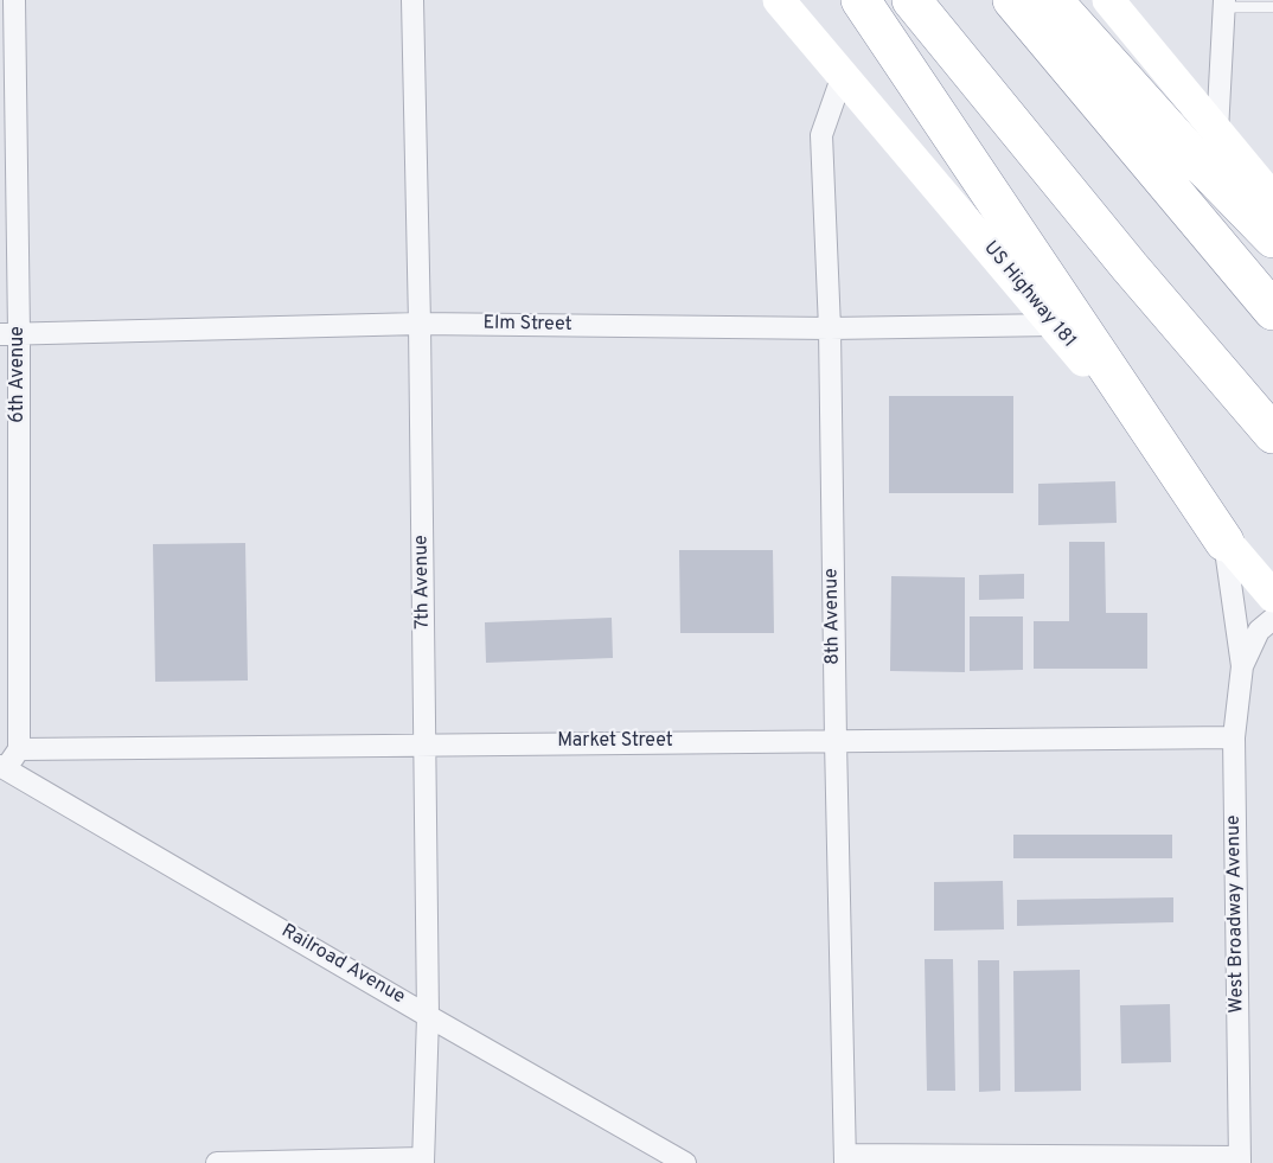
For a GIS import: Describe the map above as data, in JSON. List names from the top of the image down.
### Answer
{
  "streets": {
    "main road": ["US Highway 181"],
    "street": [
      "Elm Street",
      "6th Avenue",
      "7th Avenue",
      "8th Avenue",
      "Market Street",
      "West Broadway Avenue",
      "Railroad Avenue"
    ]
  },
  "crossings": [
    ["US Highway 181", "Elm Street"],
    ["US Highway 181", "8th Avenue"],
    ["US Highway 181", "West Broadway Avenue"],
    ["Elm Street", "6th Avenue"],
    ["Elm Street", "7th Avenue"],
    ["Elm Street", "8th Avenue"],
    ["6th Avenue", "Market Street"],
    ["7th Avenue", "Market Street"],
    ["7th Avenue", "Railroad Avenue"],
    ["8th Avenue", "Market Street"],
    ["Market Street", "West Broadway Avenue"]
  ]
}
